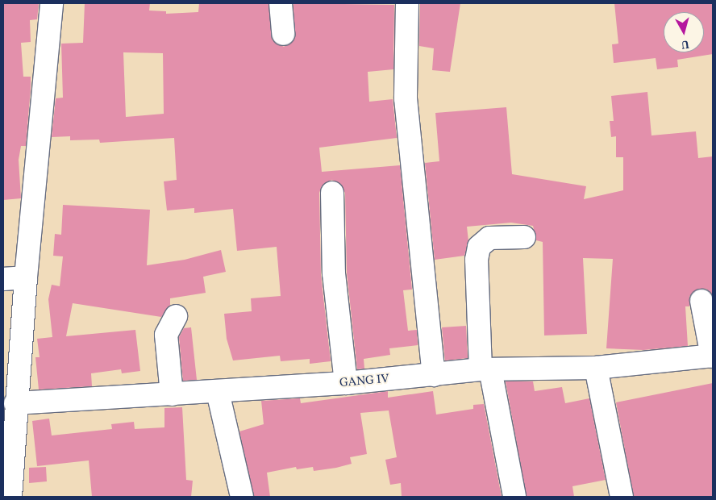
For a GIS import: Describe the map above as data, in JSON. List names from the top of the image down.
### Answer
{
  "streets": {
    "street": ["GANG IV"]
  },
  "north": "bottom"
}
